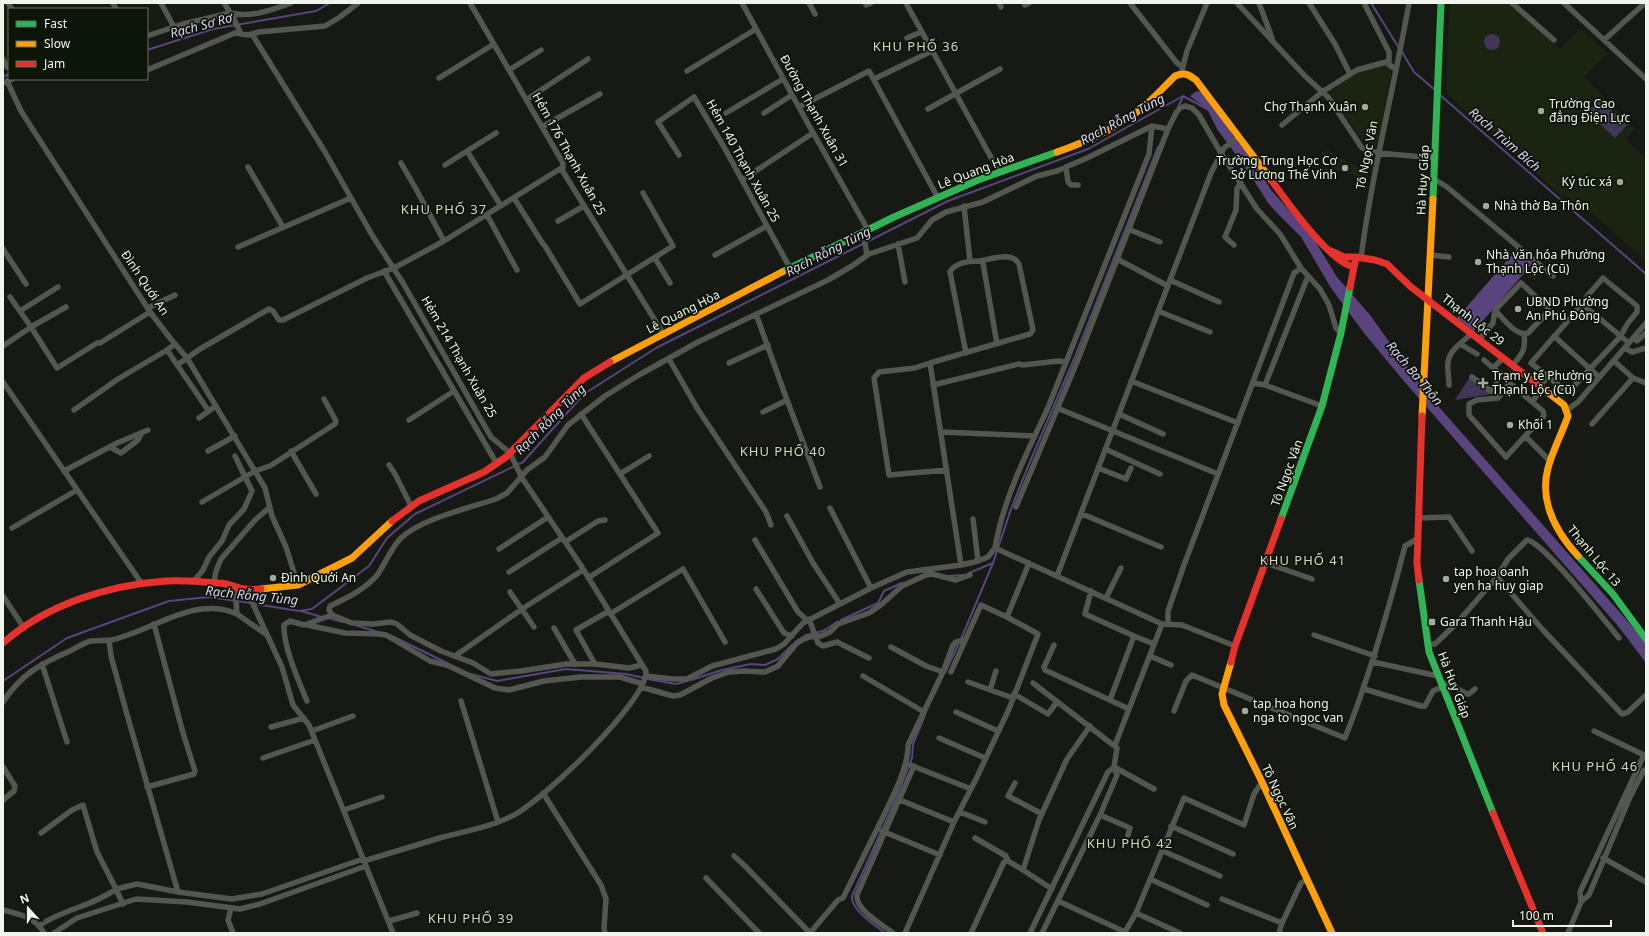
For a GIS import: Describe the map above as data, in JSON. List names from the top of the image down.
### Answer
{
  "streets": {
    "street": [
      "Đường Thạnh Xuân 31",
      "Hẻm 176 Thạnh Xuân 25",
      "Tô Ngọc Vân",
      "Hẻm 140 Thạnh Xuân 25",
      "Lê Quang Hòa",
      "Hà Huy Giáp",
      "Đình Quới An",
      "Thạnh Lộc 29",
      "Hẻm 214 Thạnh Xuân 25",
      "Thạnh Lộc 13"
    ]
  },
  "crossings": [
    ["Đường Thạnh Xuân 31", "Lê Quang Hòa"],
    ["Hẻm 176 Thạnh Xuân 25", "Lê Quang Hòa"],
    ["Tô Ngọc Vân", "Thạnh Lộc 29"],
    ["Hẻm 140 Thạnh Xuân 25", "Lê Quang Hòa"],
    ["Lê Quang Hòa", "Đình Quới An"],
    ["Lê Quang Hòa", "Hẻm 214 Thạnh Xuân 25"],
    ["Hà Huy Giáp", "Thạnh Lộc 29"],
    ["Thạnh Lộc 29", "Thạnh Lộc 13"]
  ],
  "districts": [
    "KHU PHỐ 36",
    "KHU PHỐ 37",
    "KHU PHỐ 40",
    "KHU PHỐ 41",
    "KHU PHỐ 46",
    "KHU PHỐ 42",
    "KHU PHỐ 39"
  ],
  "water": [
    "Rạch Sơ Rơ",
    "Rạch Rỗng Tùng",
    "Rạch Trùm Bích",
    "Rạch Ba Thôn"
  ],
  "places": {
    "other": [
      "Chợ Thạnh Xuân",
      "Trường Cao đẳng Điện Lực",
      "Trường Trung Học Cơ Sở Lương Thế Vinh",
      "Ký túc xá",
      "Nhà thờ Ba Thôn",
      "Nhà văn hóa Phường Thạnh Lộc (Cũ)",
      "UBND Phường An Phú Đông",
      "Khối 1",
      "Đình Quới An",
      "tap hoa oanh yen ha huy giap",
      "tap hoa hong nga to ngoc van"
    ],
    "health": ["Trạm y tế Phường Thạnh Lộc (Cũ)"],
    "transit": ["Gara Thanh Hậu"]
  },
  "legend": ["Fast", "Slow", "Jam"],
  "scale_bar": "100 m",
  "north": "top"
}
